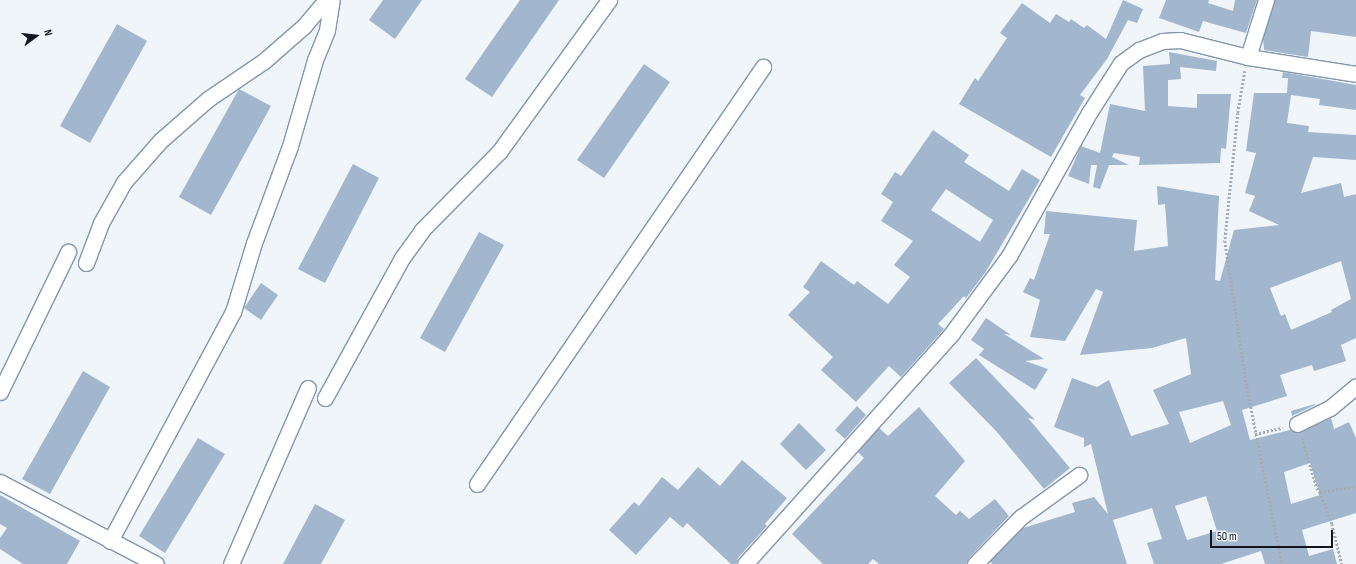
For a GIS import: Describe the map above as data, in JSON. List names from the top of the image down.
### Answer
{
  "scale_bar": "50 m",
  "north": "right"
}
